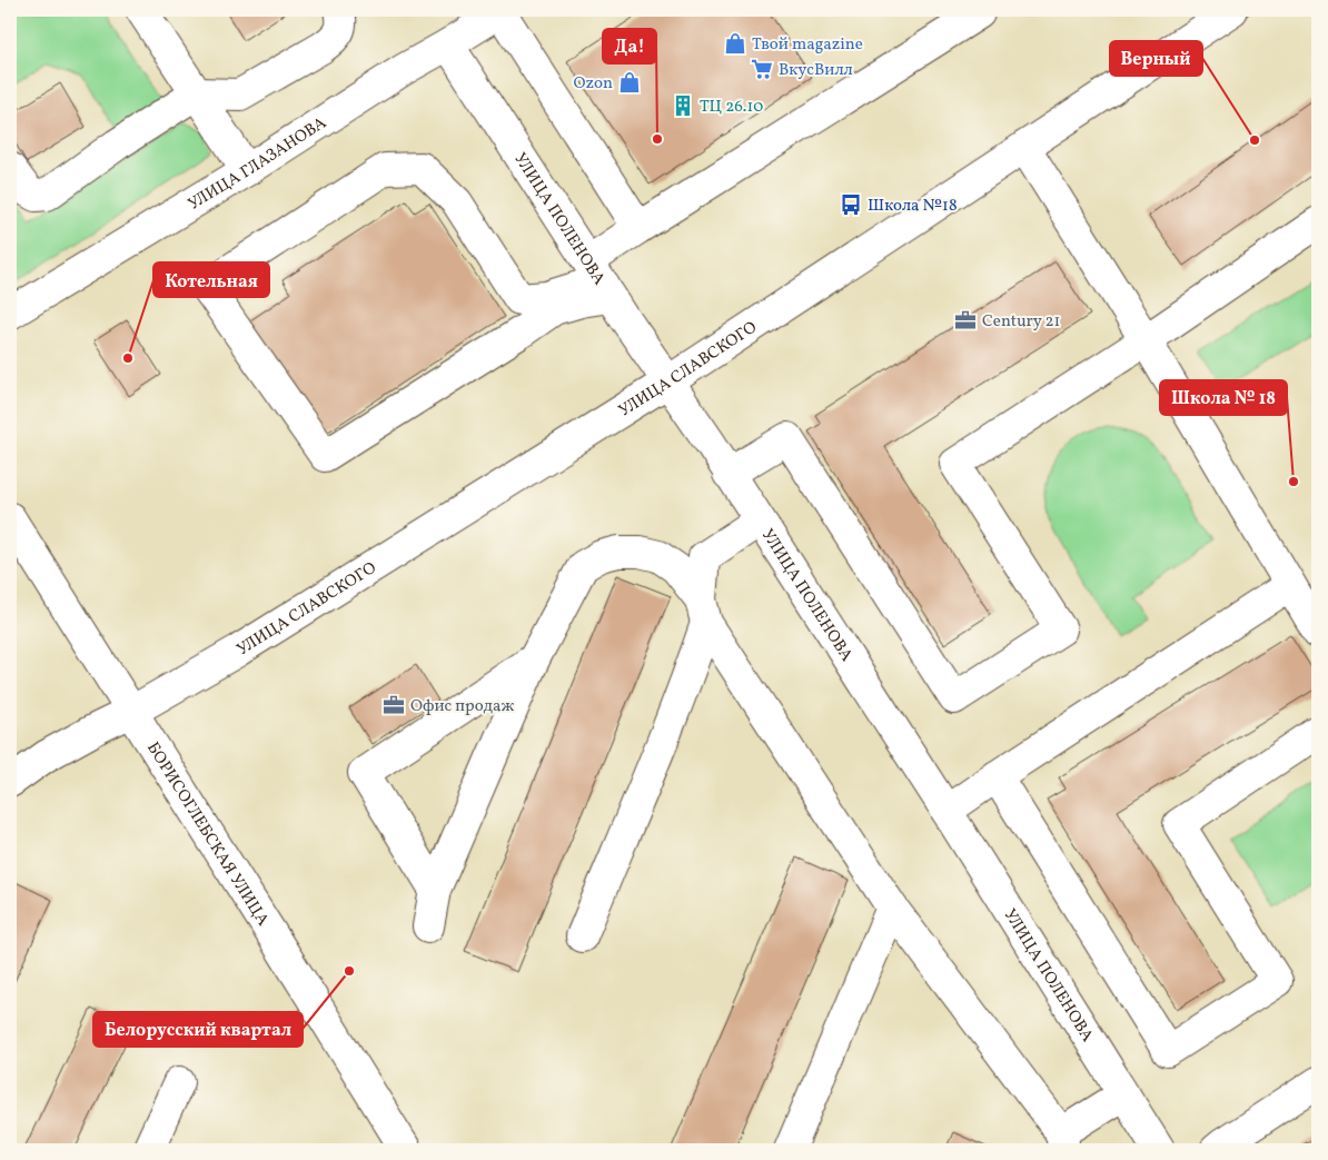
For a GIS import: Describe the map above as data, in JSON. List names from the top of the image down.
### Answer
{
  "streets": {
    "street": [
      "УЛИЦА ГЛАЗАНОВА",
      "УЛИЦА ПОЛЕНОВА",
      "УЛИЦА СЛАВСКОГО",
      "БОРИСОГЛЕБСКАЯ УЛИЦА"
    ]
  },
  "crossings": [
    ["УЛИЦА ГЛАЗАНОВА", "УЛИЦА ПОЛЕНОВА"],
    ["УЛИЦА ПОЛЕНОВА", "УЛИЦА СЛАВСКОГО"],
    ["УЛИЦА СЛАВСКОГО", "БОРИСОГЛЕБСКАЯ УЛИЦА"]
  ],
  "places": {
    "shop": ["Твой magazine", "Ozon"],
    "supermarket": ["ВкусВилл"],
    "building": ["ТЦ 26.10"],
    "other": [
      "Да!",
      "Верный",
      "Котельная",
      "Школа № 18",
      "Белорусский квартал"
    ],
    "bus stop": ["Школа №18"],
    "office": ["Century 21", "Офис продаж"]
  }
}
